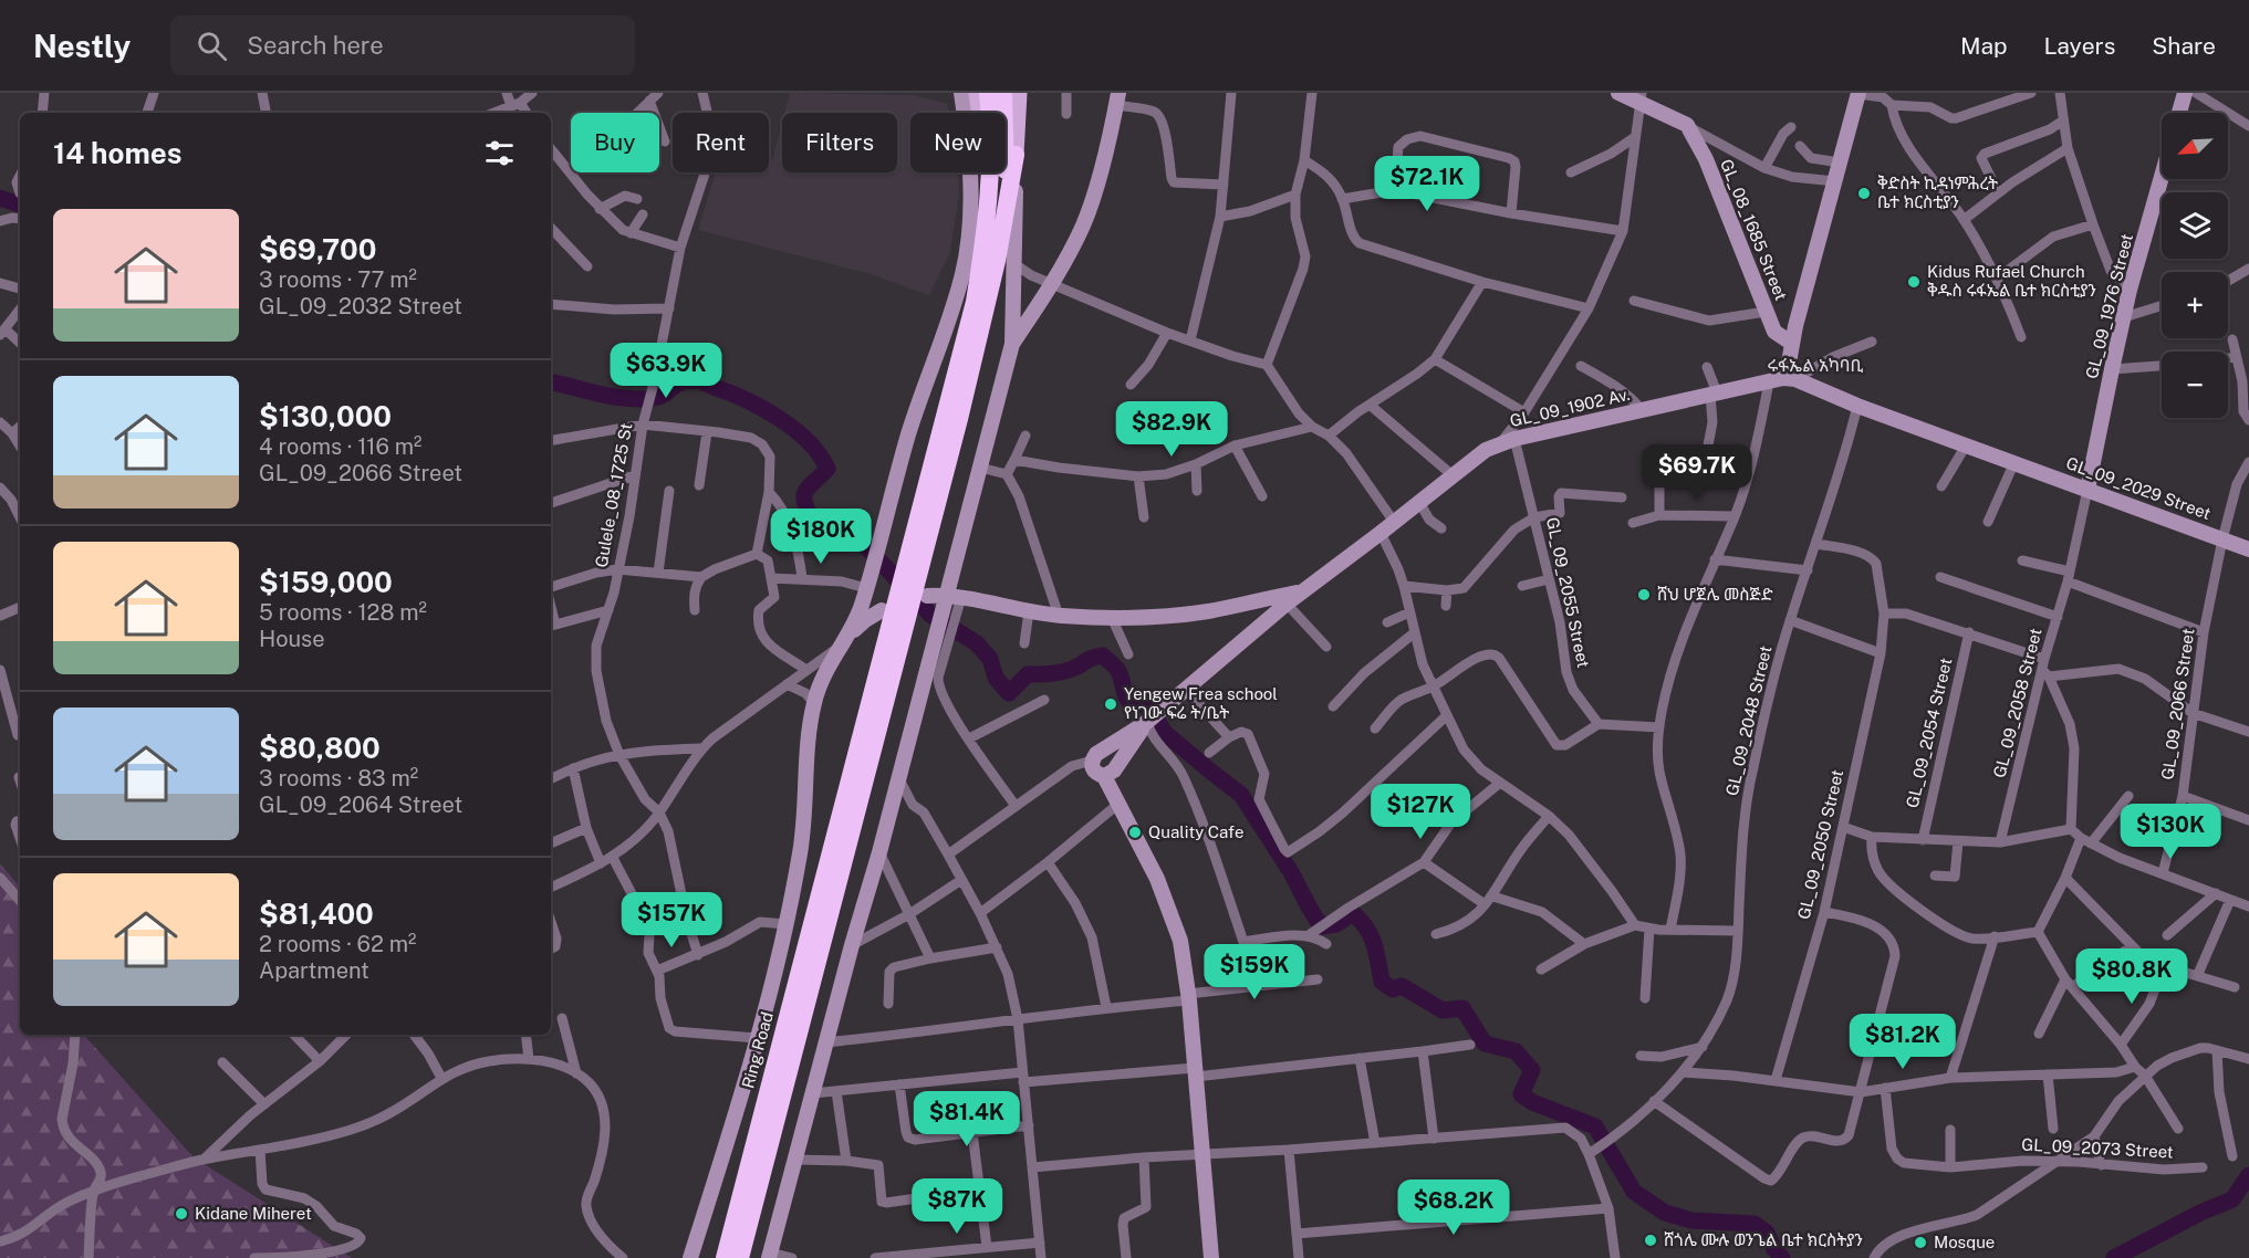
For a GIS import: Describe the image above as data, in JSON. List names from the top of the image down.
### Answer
{
  "streets": {
    "highway": ["Ring Road"],
    "street": [
      "GL_08_1685 Street",
      "GL_09_1976 Street",
      "GL_09_1902 Av.",
      "GL_09_2029 Street",
      "Gulele_08_1725 St",
      "GL_09_2055 Street",
      "GL_09_2058 Street",
      "GL_09_2066 Street",
      "GL_09_2048 Street",
      "GL_09_2054 Street",
      "GL_09_2050 Street",
      "GL_09_2073 Street"
    ]
  },
  "crossings": [
    ["GL_09_1976 Street", "GL_09_2029 Street"],
    ["GL_09_1976 Street", "GL_09_2058 Street"],
    ["GL_09_1902 Av.", "GL_09_2029 Street"],
    ["GL_09_1902 Av.", "GL_09_2055 Street"],
    ["GL_09_2029 Street", "GL_09_2058 Street"],
    ["GL_09_2029 Street", "GL_09_2066 Street"],
    ["GL_09_2029 Street", "GL_09_2048 Street"],
    ["GL_09_2048 Street", "GL_09_2050 Street"]
  ],
  "districts": ["ሩፋኤል አካባቢ"],
  "places": [
    "ቅድስት ኪዳነምሕረት ቤተ ክርስቲያን",
    "Kidus Rufael Church ቅዱስ ሩፋኤል ቤተ ክርስቲያን",
    "ሸህ ሆጀሌ መስጅድ",
    "Yengew Frea school የነገው ፍሬ ት/ቤት",
    "Quality Cafe",
    "Kidane Miheret",
    "ሸጎሌ ሙሉ ወንጌል ቤተ ክርስትያን",
    "Mosque"
  ],
  "north": "bottom left",
  "page": {
    "header": "Nestly",
    "search": "Search here",
    "nav": ["Map", "Layers", "Share"],
    "map_buttons": ["+", "−"],
    "chip": [
      "Buy",
      "Rent",
      "Filters",
      "New"
    ],
    "heading": "14 homes",
    "price": [
      "$72.1K",
      "$63.9K",
      "$82.9K",
      "$69.7K",
      "$180K",
      "$127K",
      "$130K",
      "$157K",
      "$159K",
      "$80.8K",
      "$81.2K",
      "$81.4K",
      "$87K",
      "$68.2K"
    ],
    "list": [
      {
        "name": "$69,700",
        "note": "3 rooms · 77 m² · GL_09_2032 Street"
      },
      {
        "name": "$130,000",
        "note": "4 rooms · 116 m² · GL_09_2066 Street"
      },
      {
        "name": "$159,000",
        "note": "5 rooms · 128 m² · House"
      },
      {
        "name": "$80,800",
        "note": "3 rooms · 83 m² · GL_09_2064 Street"
      },
      {
        "name": "$81,400",
        "note": "2 rooms · 62 m² · Apartment"
      }
    ]
  }
}
